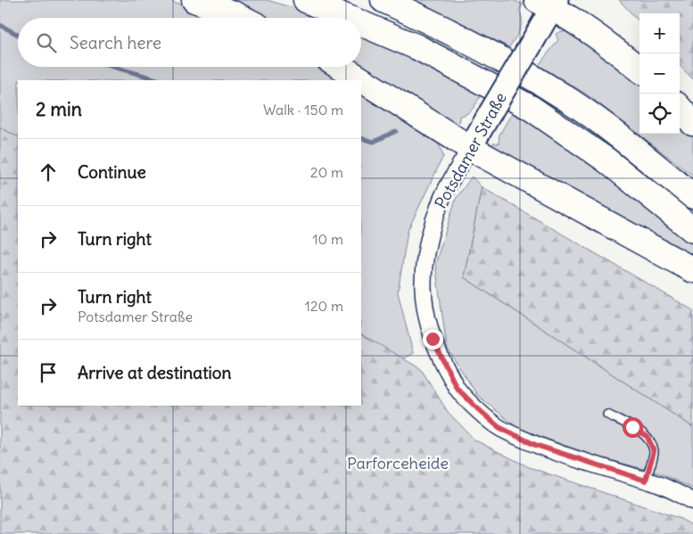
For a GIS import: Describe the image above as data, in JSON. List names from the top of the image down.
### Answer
{
  "streets": {
    "street": ["Potsdamer Straße"]
  },
  "parks": ["Parforceheide"],
  "page": {
    "map_buttons": ["+", "−"],
    "search": "Search here",
    "heading": ["2 min", "Walk · 150 m"],
    "list": [
      ["Continue", "20 m"],
      ["Turn right", "10 m"],
      ["Turn right", "Potsdamer Straße", "120 m"],
      "Arrive at destination"
    ]
  }
}
